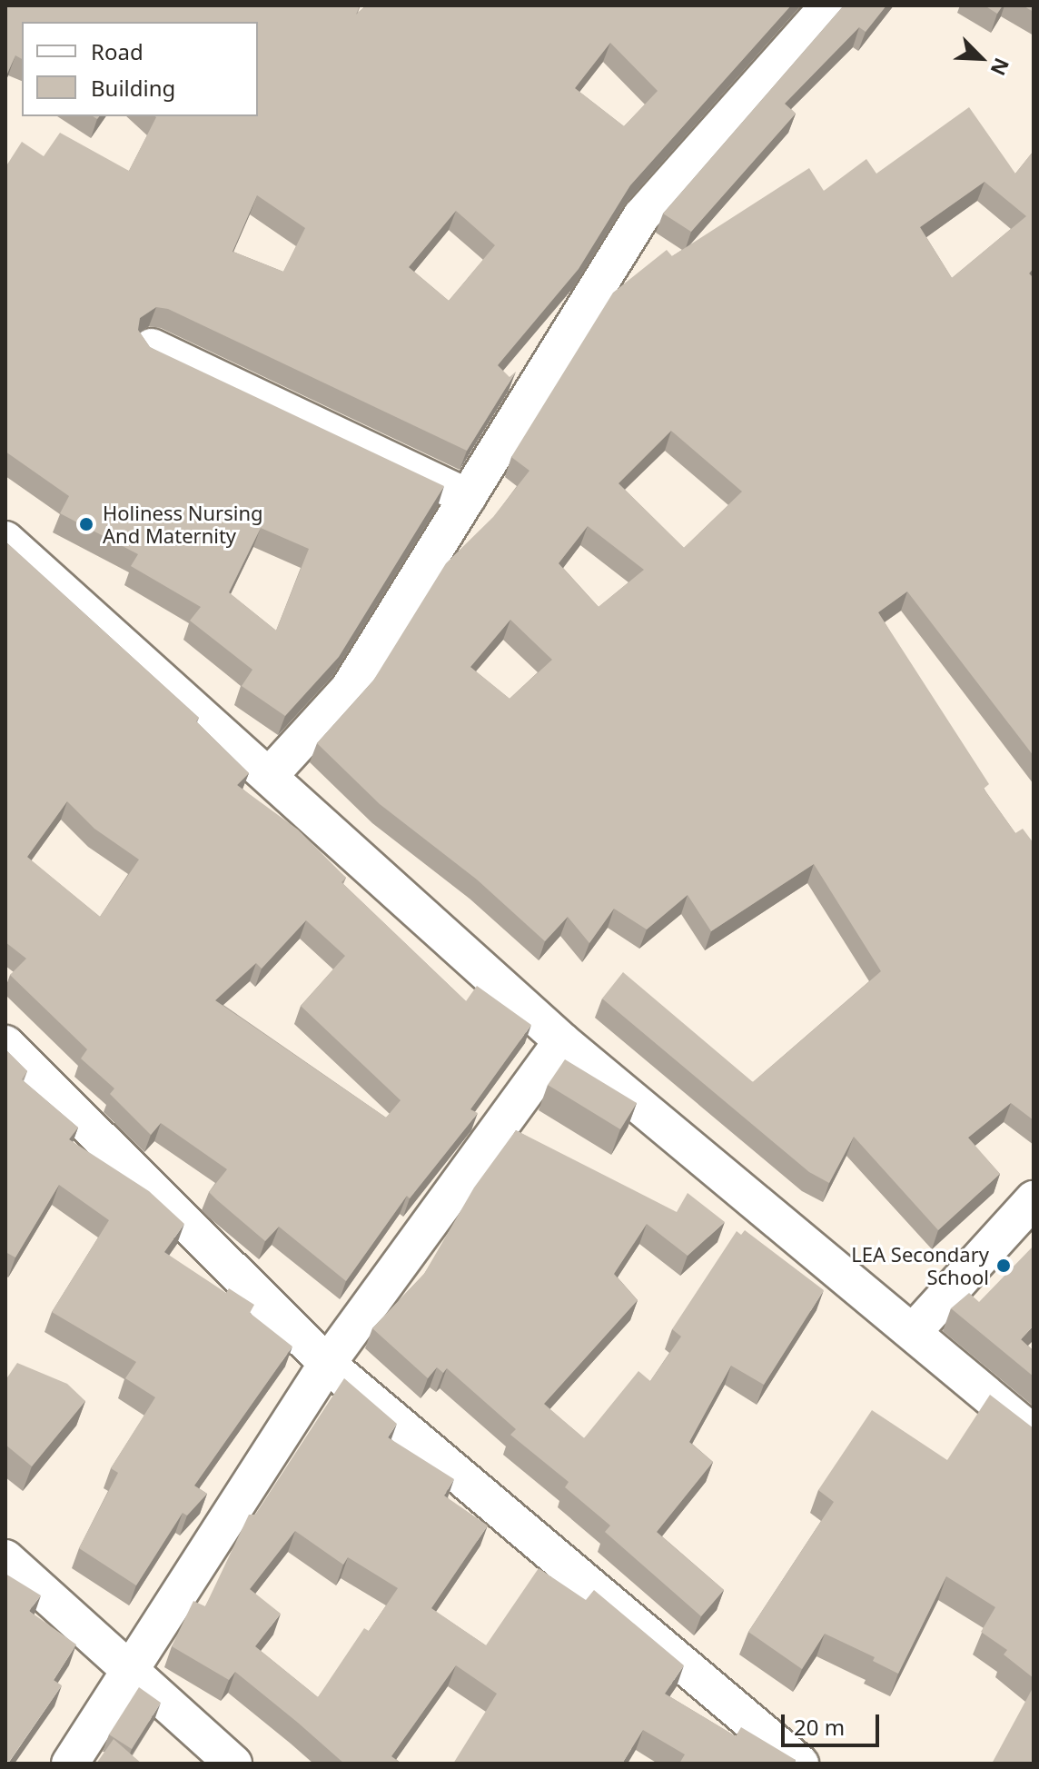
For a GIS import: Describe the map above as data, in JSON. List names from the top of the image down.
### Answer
{
  "places": ["Holiness Nursing And Maternity", "LEA Secondary School"],
  "legend": ["Road", "Building"],
  "scale_bar": "20 m",
  "north": "bottom right"
}
